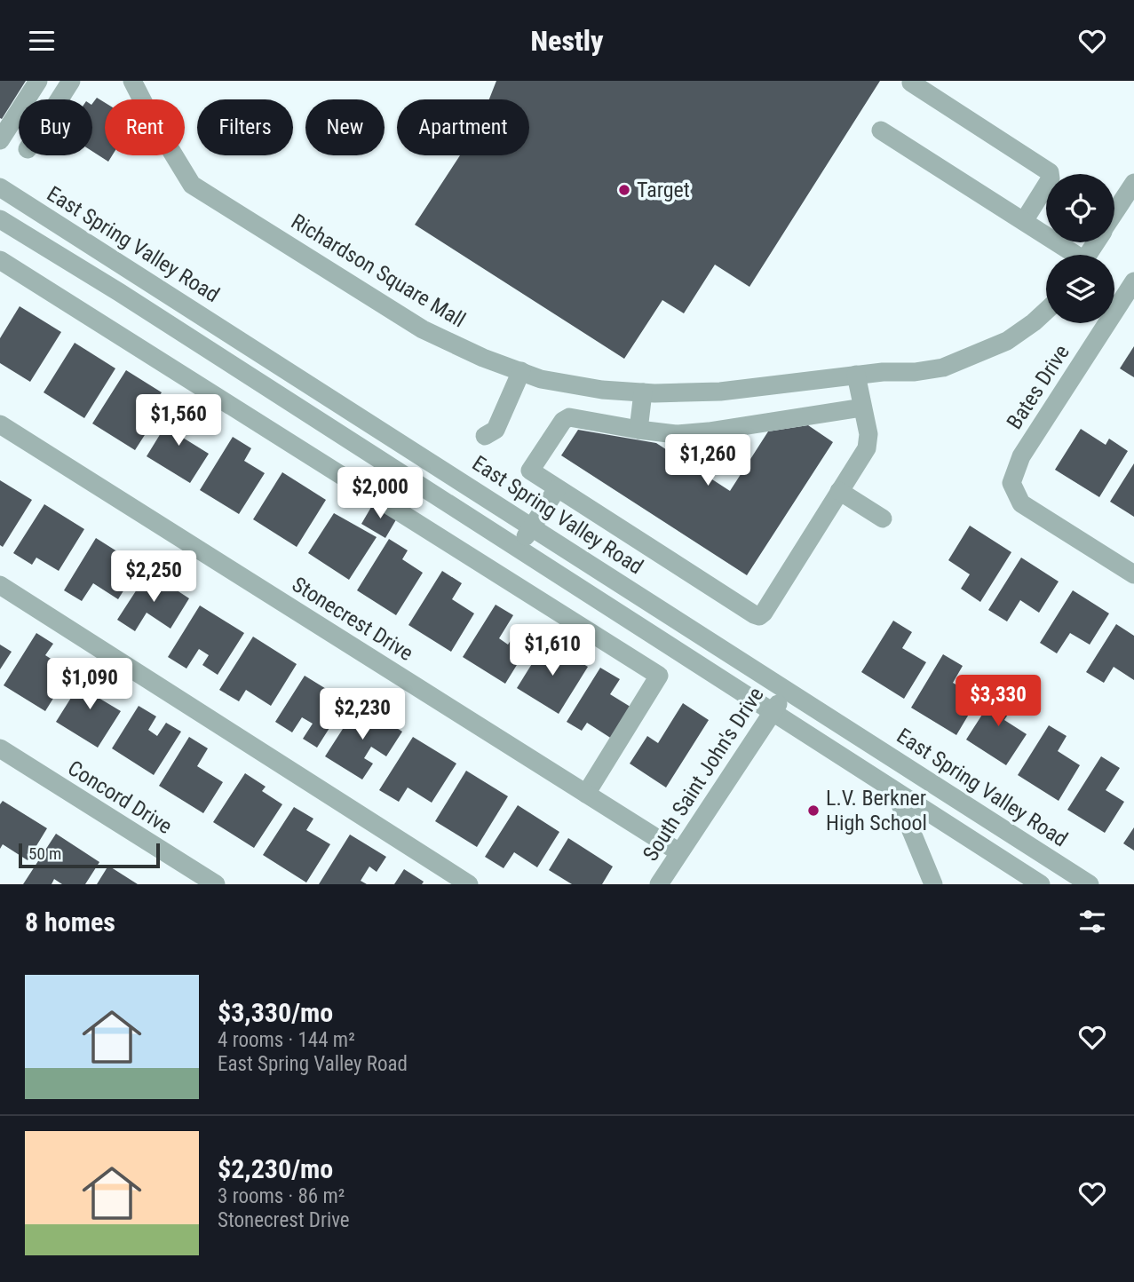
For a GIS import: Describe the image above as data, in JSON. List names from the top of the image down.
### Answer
{
  "streets": {
    "street": [
      "East Spring Valley Road",
      "Richardson Square Mall",
      "Bates Drive",
      "Stonecrest Drive",
      "South Saint John's Drive",
      "Concord Drive"
    ]
  },
  "crossings": [
    ["East Spring Valley Road", "South Saint John's Drive"],
    ["Stonecrest Drive", "South Saint John's Drive"]
  ],
  "places": ["Target", "L.V. Berkner High School"],
  "scale_bar": "50 m",
  "page": {
    "header": "Nestly",
    "chip": [
      "Buy",
      "Rent",
      "Filters",
      "New",
      "Apartment"
    ],
    "price": [
      "$1,560",
      "$1,260",
      "$2,000",
      "$2,250",
      "$1,610",
      "$1,090",
      "$3,330",
      "$2,230"
    ],
    "scale": "50 m",
    "heading": "8 homes",
    "list": [
      {
        "name": "$3,330/mo",
        "note": "4 rooms · 144 m² · East Spring Valley Road"
      },
      {
        "name": "$2,230/mo",
        "note": "3 rooms · 86 m² · Stonecrest Drive"
      }
    ]
  }
}
